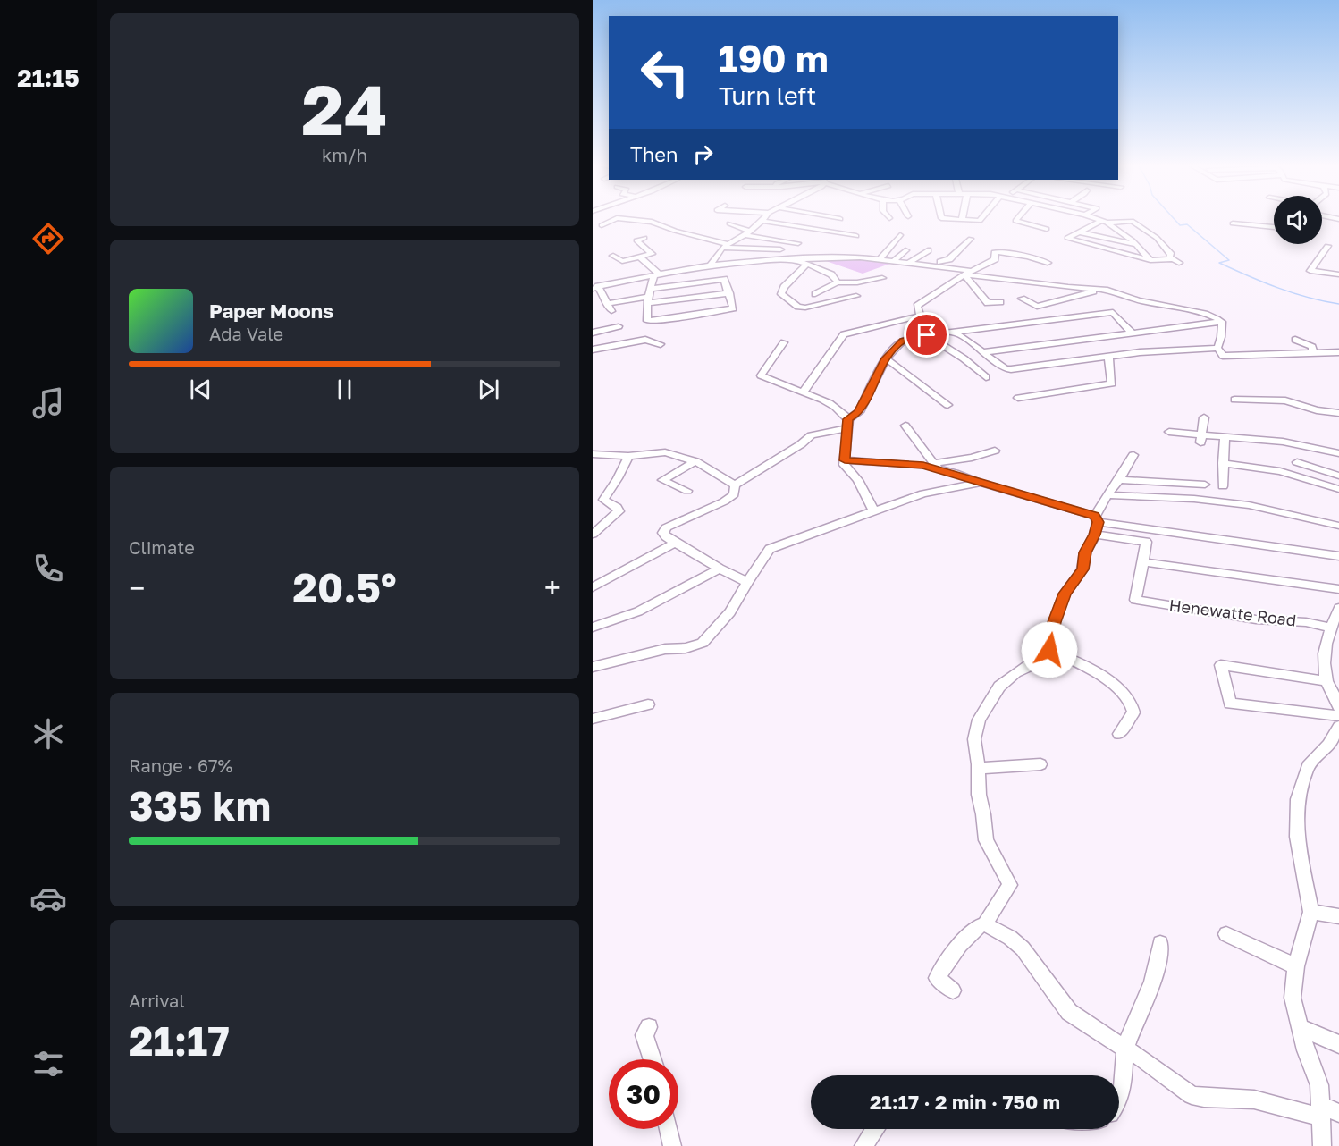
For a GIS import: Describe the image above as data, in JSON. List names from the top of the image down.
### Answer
{
  "streets": {
    "street": ["Henewatte Road"]
  },
  "page": {
    "tabs": "21:15",
    "tile": [
      ["24", "km/h"],
      "Climate",
      ["Range · 67%", "335 km"],
      ["Arrival", "21:17"]
    ],
    "turn": ["190 m", "Turn left"],
    "then": "Then",
    "song": ["Paper Moons", "Ada Vale"],
    "heat": ["−", "20.5°", "+"],
    "limit": "30",
    "trip": "21:17 · 2 min · 750 m"
  }
}
